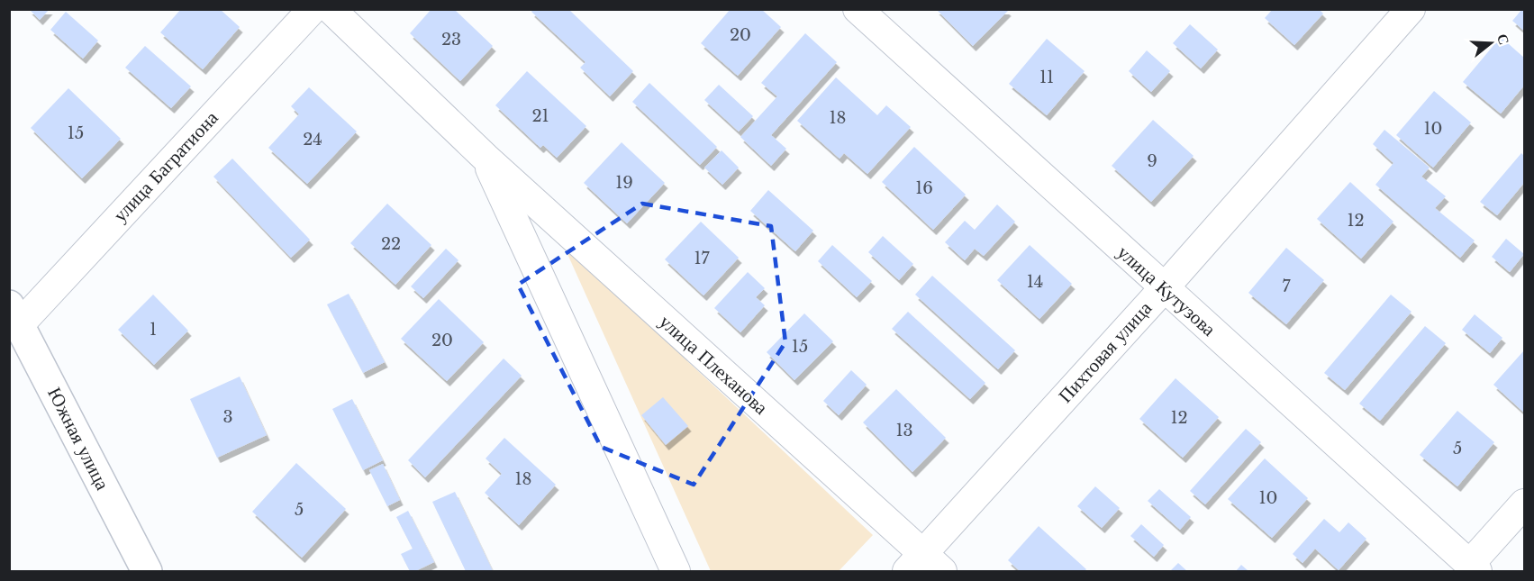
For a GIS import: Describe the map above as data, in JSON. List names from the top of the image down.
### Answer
{
  "streets": {
    "street": [
      "улица Багратиона",
      "улица Кутузова",
      "Пихтовая улица",
      "улица Плеханова",
      "Южная улица"
    ]
  },
  "crossings": [
    ["улица Багратиона", "Южная улица"],
    ["улица Кутузова", "Пихтовая улица"],
    ["Пихтовая улица", "улица Плеханова"]
  ],
  "house_numbers": [
    "20",
    "23",
    "11",
    "21",
    "18",
    "10",
    "15",
    "24",
    "9",
    "19",
    "16",
    "12",
    "22",
    "17",
    "14",
    "7",
    "1",
    "20",
    "15",
    "3",
    "12",
    "13",
    "5",
    "18",
    "10",
    "5"
  ],
  "north": "right"
}
